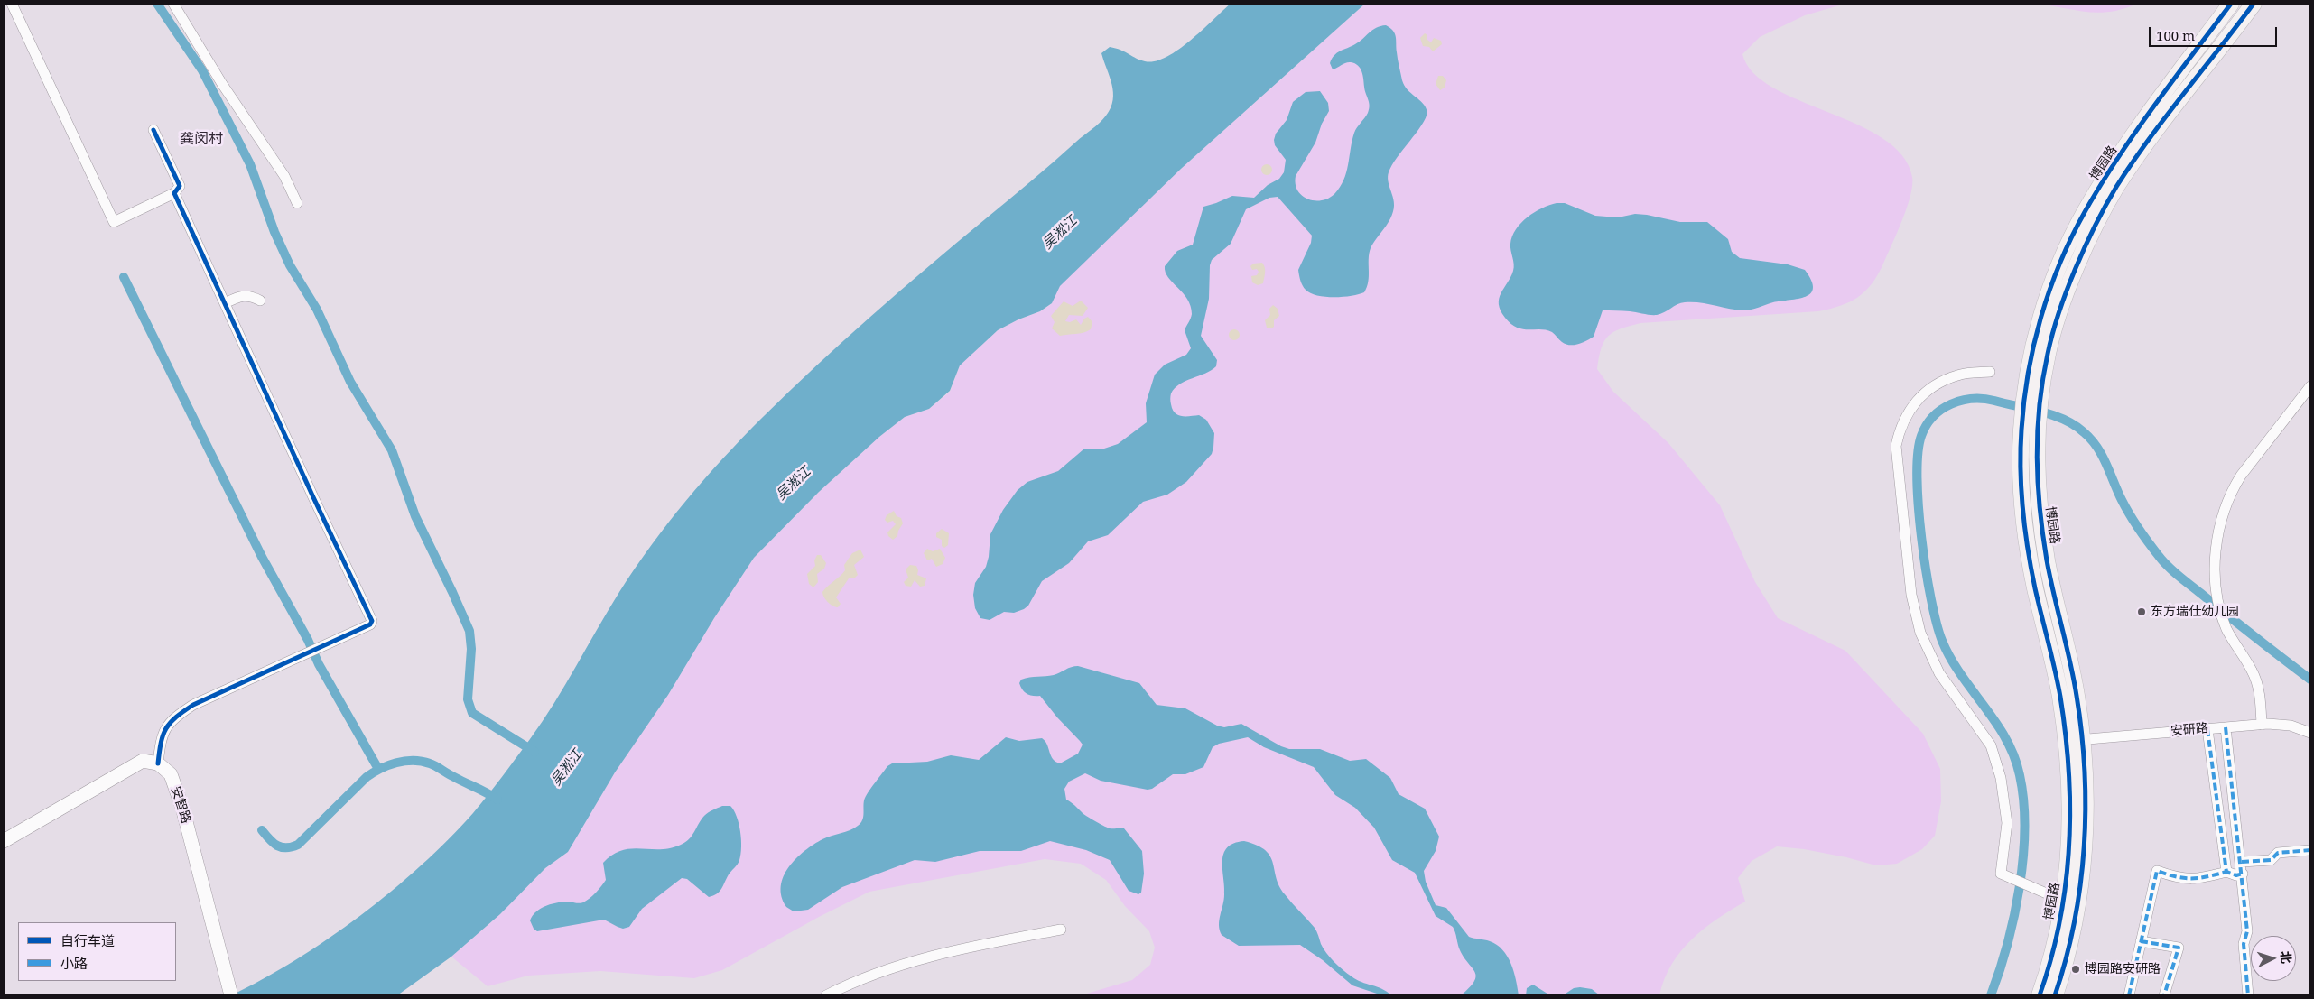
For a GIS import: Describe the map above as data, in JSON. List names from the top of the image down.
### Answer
{
  "streets": {
    "main road": ["博园路"],
    "street": ["安研路", "安智路"]
  },
  "crossings": [
    ["博园路", "安研路"]
  ],
  "districts": ["龚闵村"],
  "water": ["吴淞江"],
  "places": ["东方瑞仕幼儿园", "博园路安研路"],
  "legend": ["自行车道", "小路"],
  "scale_bar": "100 m",
  "north": "right"
}
